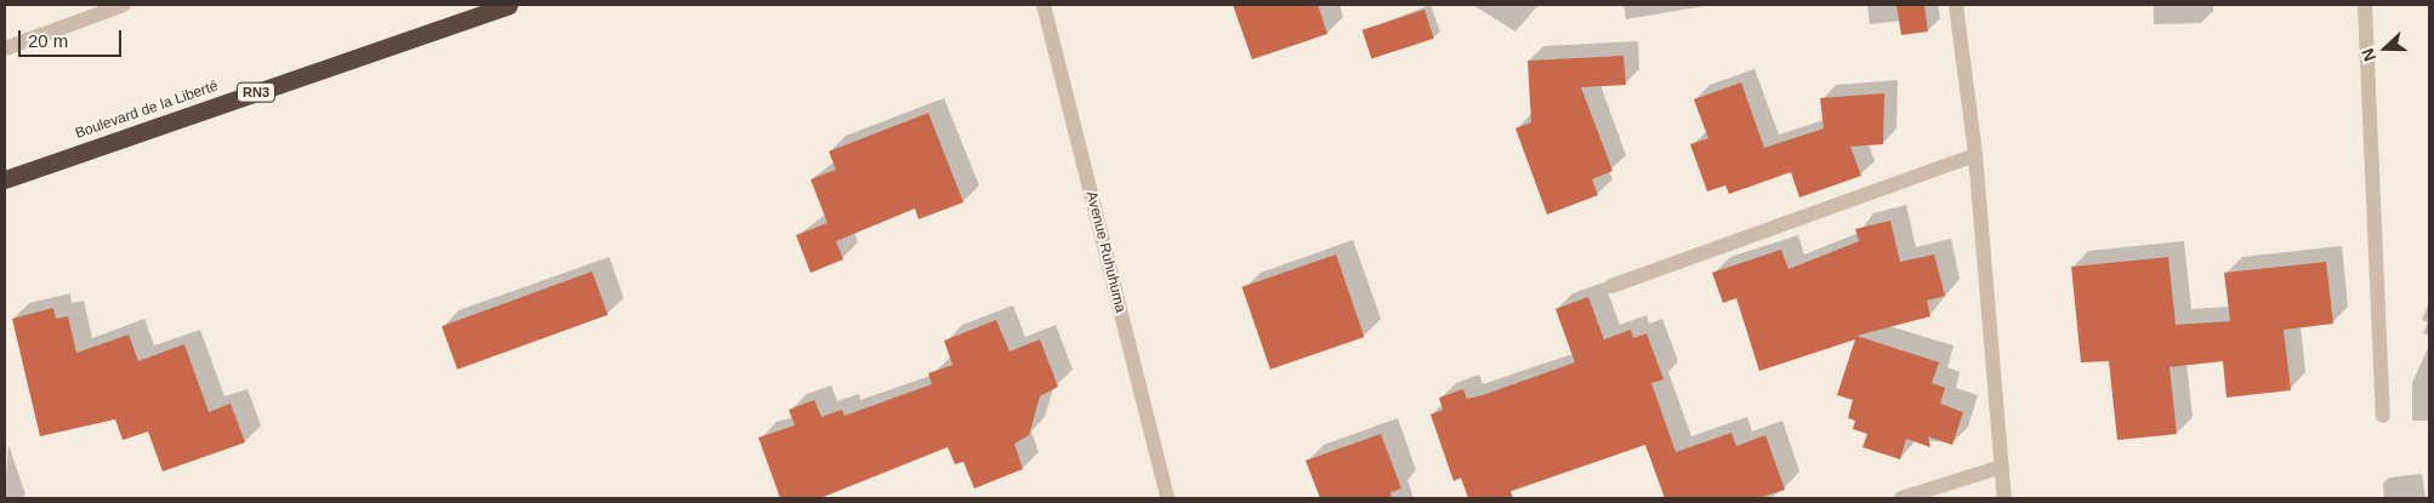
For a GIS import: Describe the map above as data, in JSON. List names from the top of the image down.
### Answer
{
  "streets": {
    "highway": ["RN3", "Boulevard de la Liberté"],
    "street": ["Avenue Ruhuhuma"]
  },
  "scale_bar": "20 m",
  "north": "left"
}
